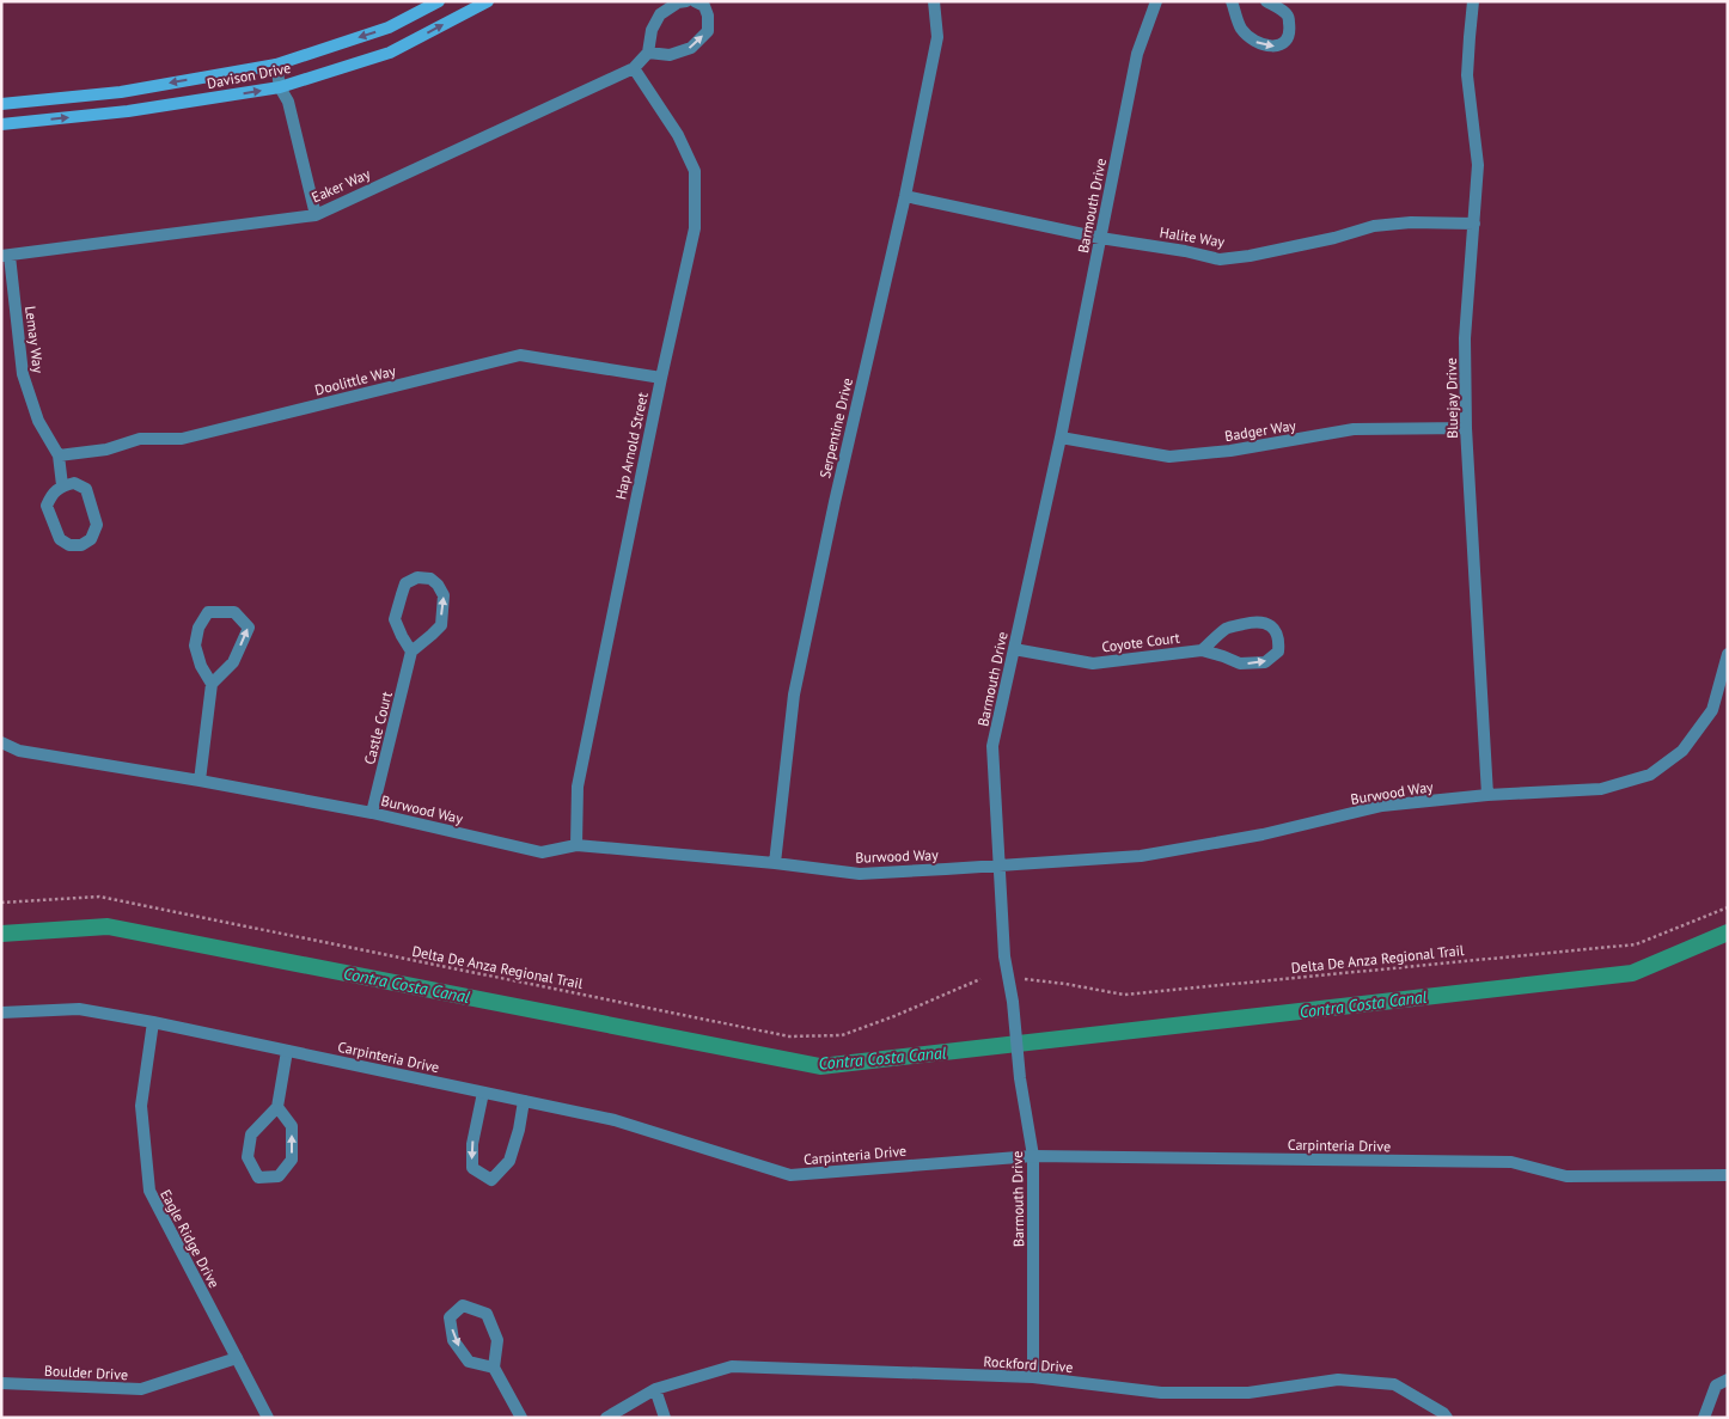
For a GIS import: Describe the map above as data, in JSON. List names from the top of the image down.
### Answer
{
  "streets": {
    "main road": ["Davison Drive"],
    "street": [
      "Eaker Way",
      "Barmouth Drive",
      "Halite Way",
      "Lemay Way",
      "Doolittle Way",
      "Bluejay Drive",
      "Serpentine Drive",
      "Badger Way",
      "Hap Arnold Street",
      "Coyote Court",
      "Castle Court",
      "Burwood Way",
      "Carpinteria Drive",
      "Eagle Ridge Drive",
      "Rockford Drive",
      "Boulder Drive"
    ],
    "path": ["Delta De Anza Regional Trail"]
  },
  "crossings": [
    ["Eaker Way", "Lemay Way"],
    ["Eaker Way", "Hap Arnold Street"],
    ["Barmouth Drive", "Halite Way"],
    ["Barmouth Drive", "Badger Way"],
    ["Barmouth Drive", "Coyote Court"],
    ["Barmouth Drive", "Burwood Way"],
    ["Barmouth Drive", "Carpinteria Drive"],
    ["Barmouth Drive", "Rockford Drive"],
    ["Halite Way", "Bluejay Drive"],
    ["Halite Way", "Serpentine Drive"],
    ["Lemay Way", "Doolittle Way"],
    ["Doolittle Way", "Hap Arnold Street"],
    ["Bluejay Drive", "Badger Way"],
    ["Bluejay Drive", "Burwood Way"],
    ["Serpentine Drive", "Burwood Way"],
    ["Hap Arnold Street", "Burwood Way"],
    ["Castle Court", "Burwood Way"],
    ["Carpinteria Drive", "Eagle Ridge Drive"],
    ["Eagle Ridge Drive", "Boulder Drive"]
  ],
  "water": ["Contra Costa Canal"]
}
